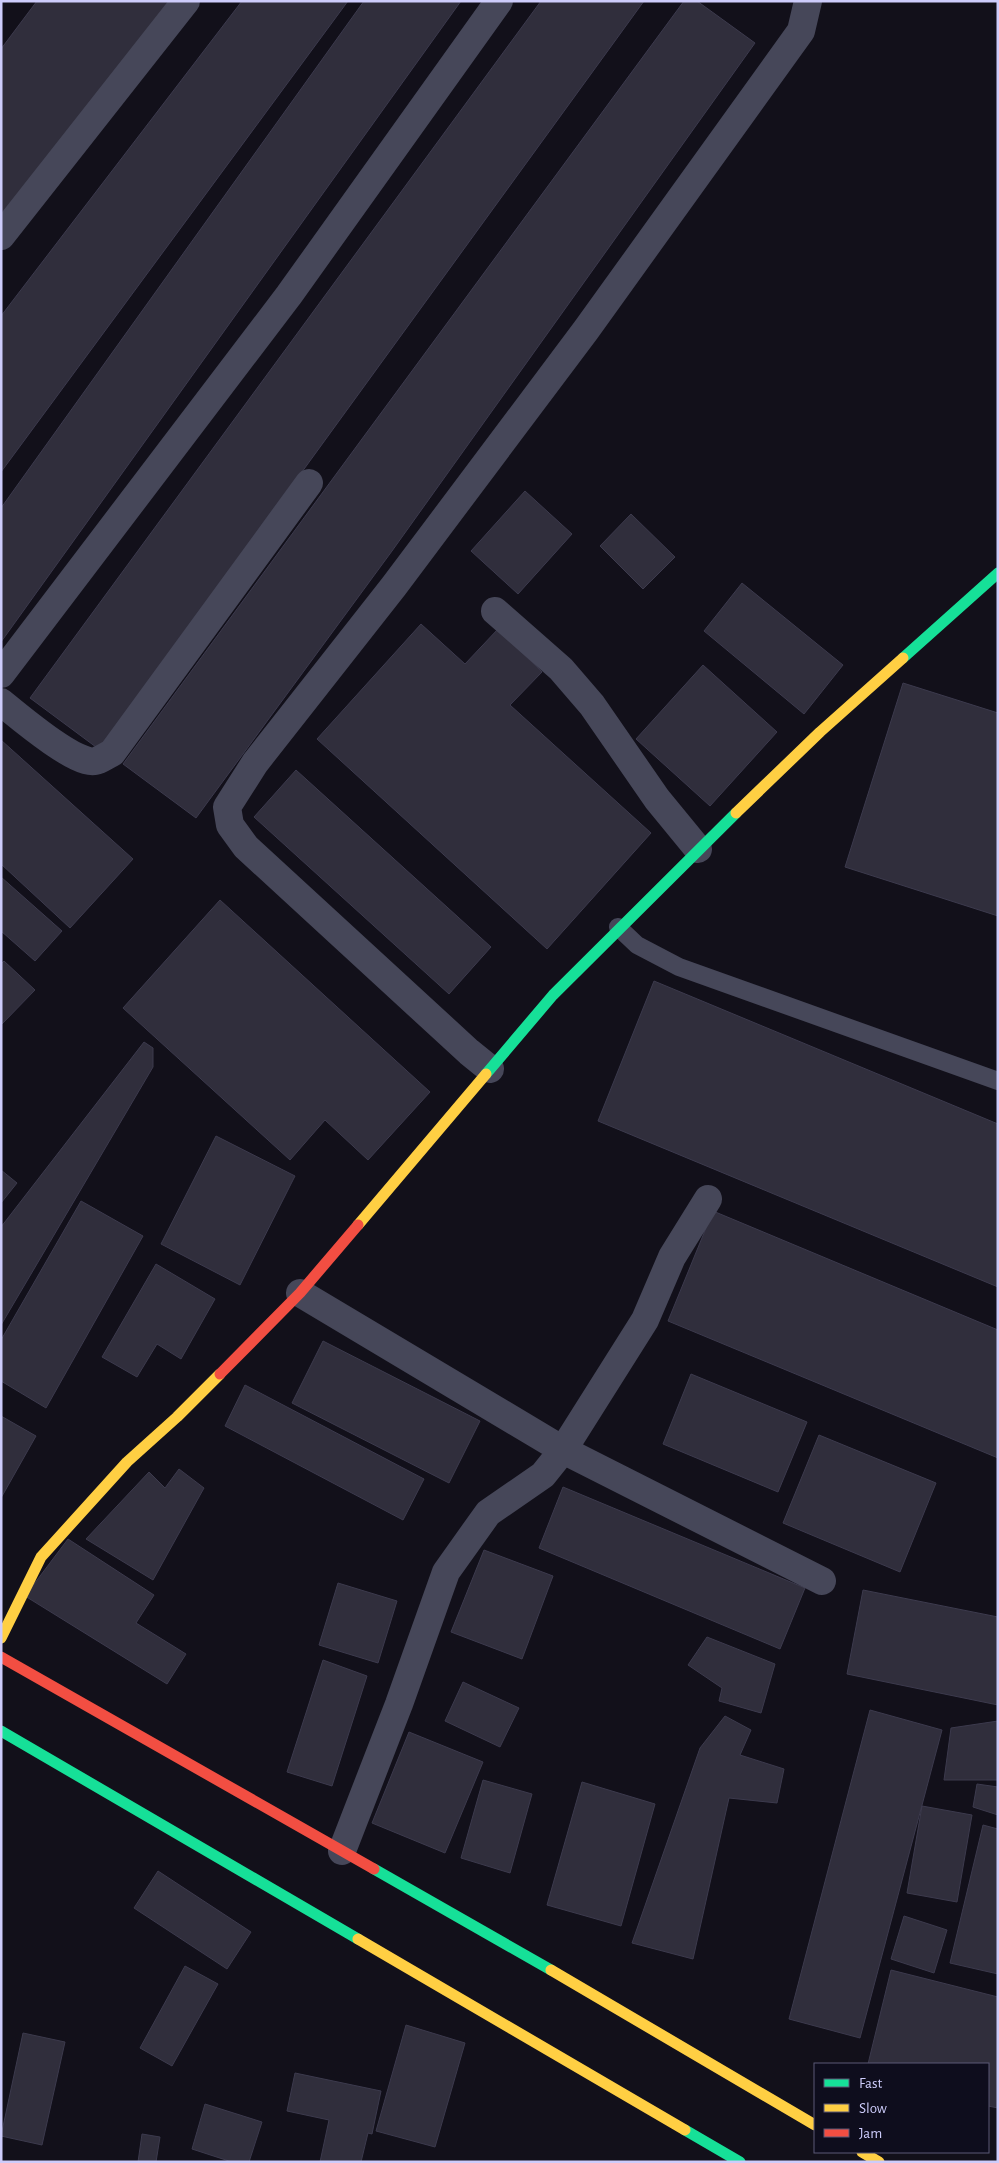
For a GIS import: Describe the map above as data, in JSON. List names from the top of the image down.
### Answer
{
  "legend": ["Fast", "Slow", "Jam"]
}
